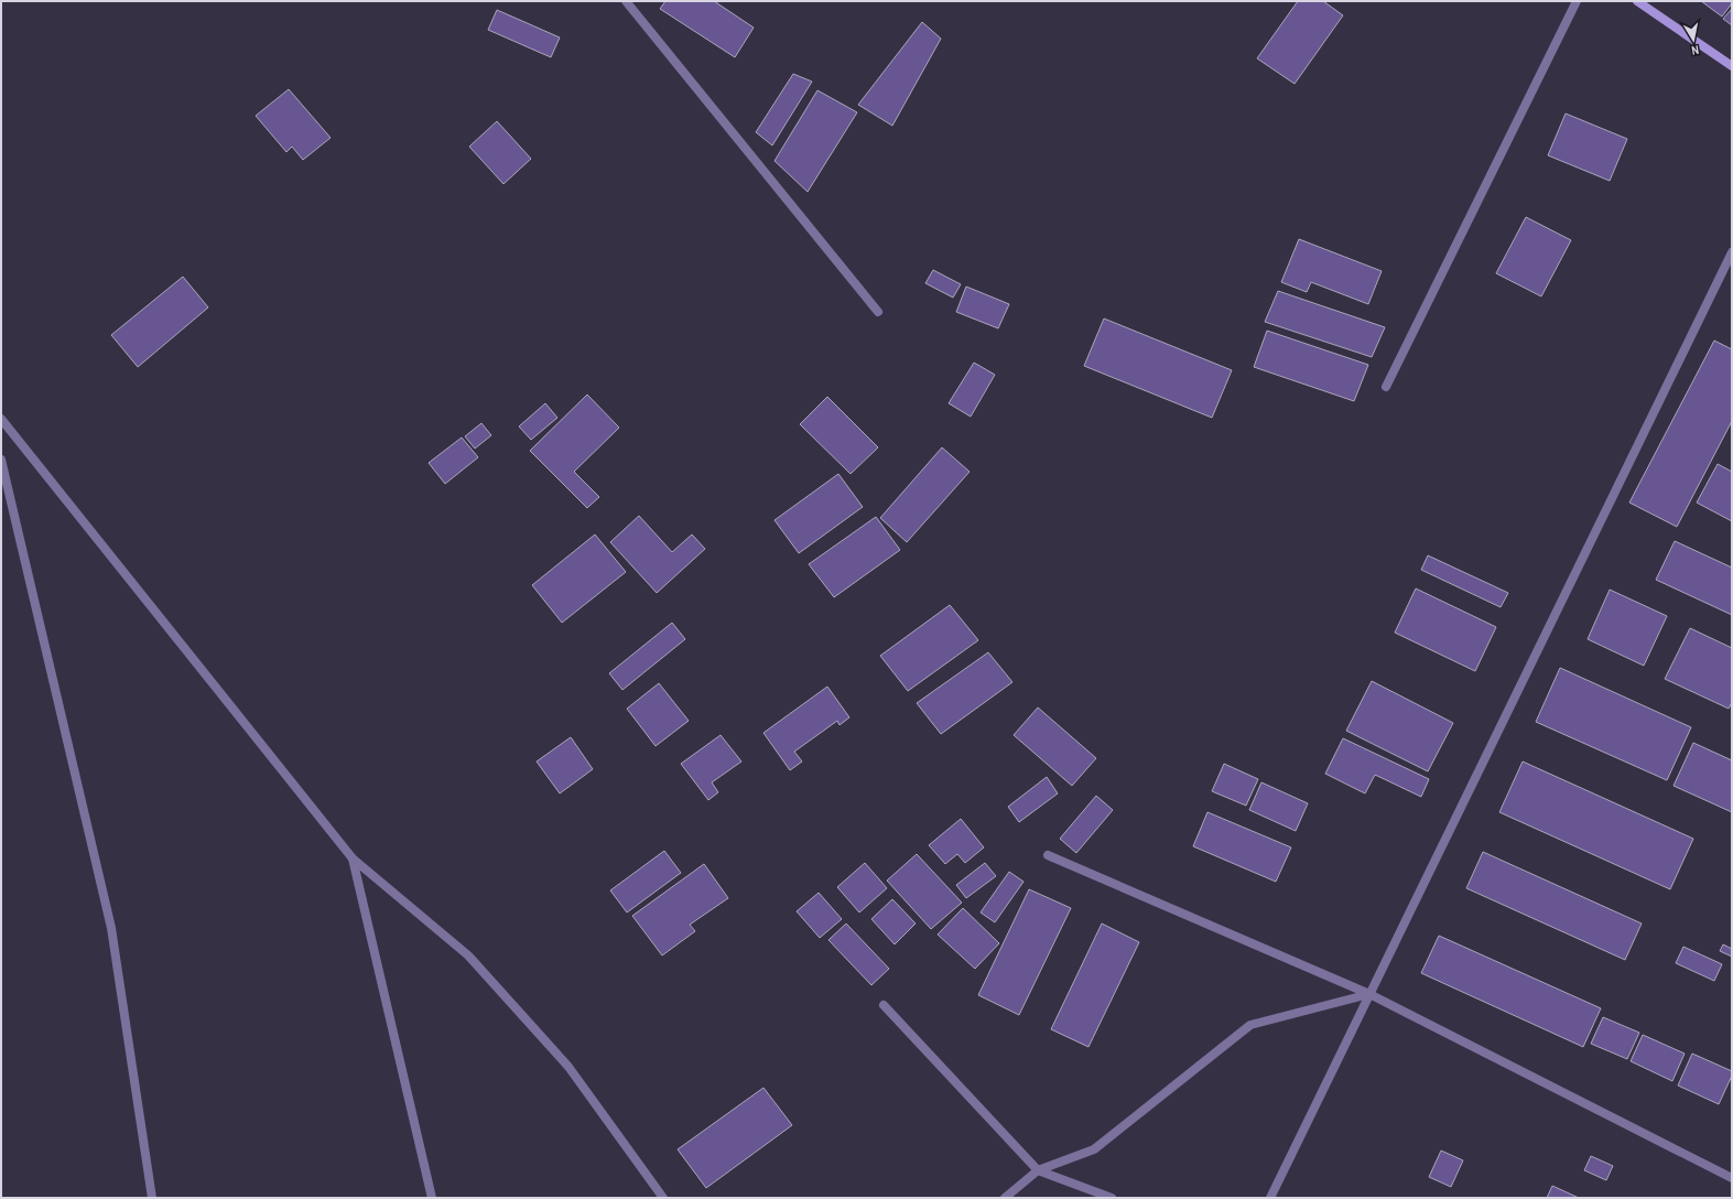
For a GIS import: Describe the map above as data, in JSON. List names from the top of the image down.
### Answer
{
  "north": "bottom"
}
